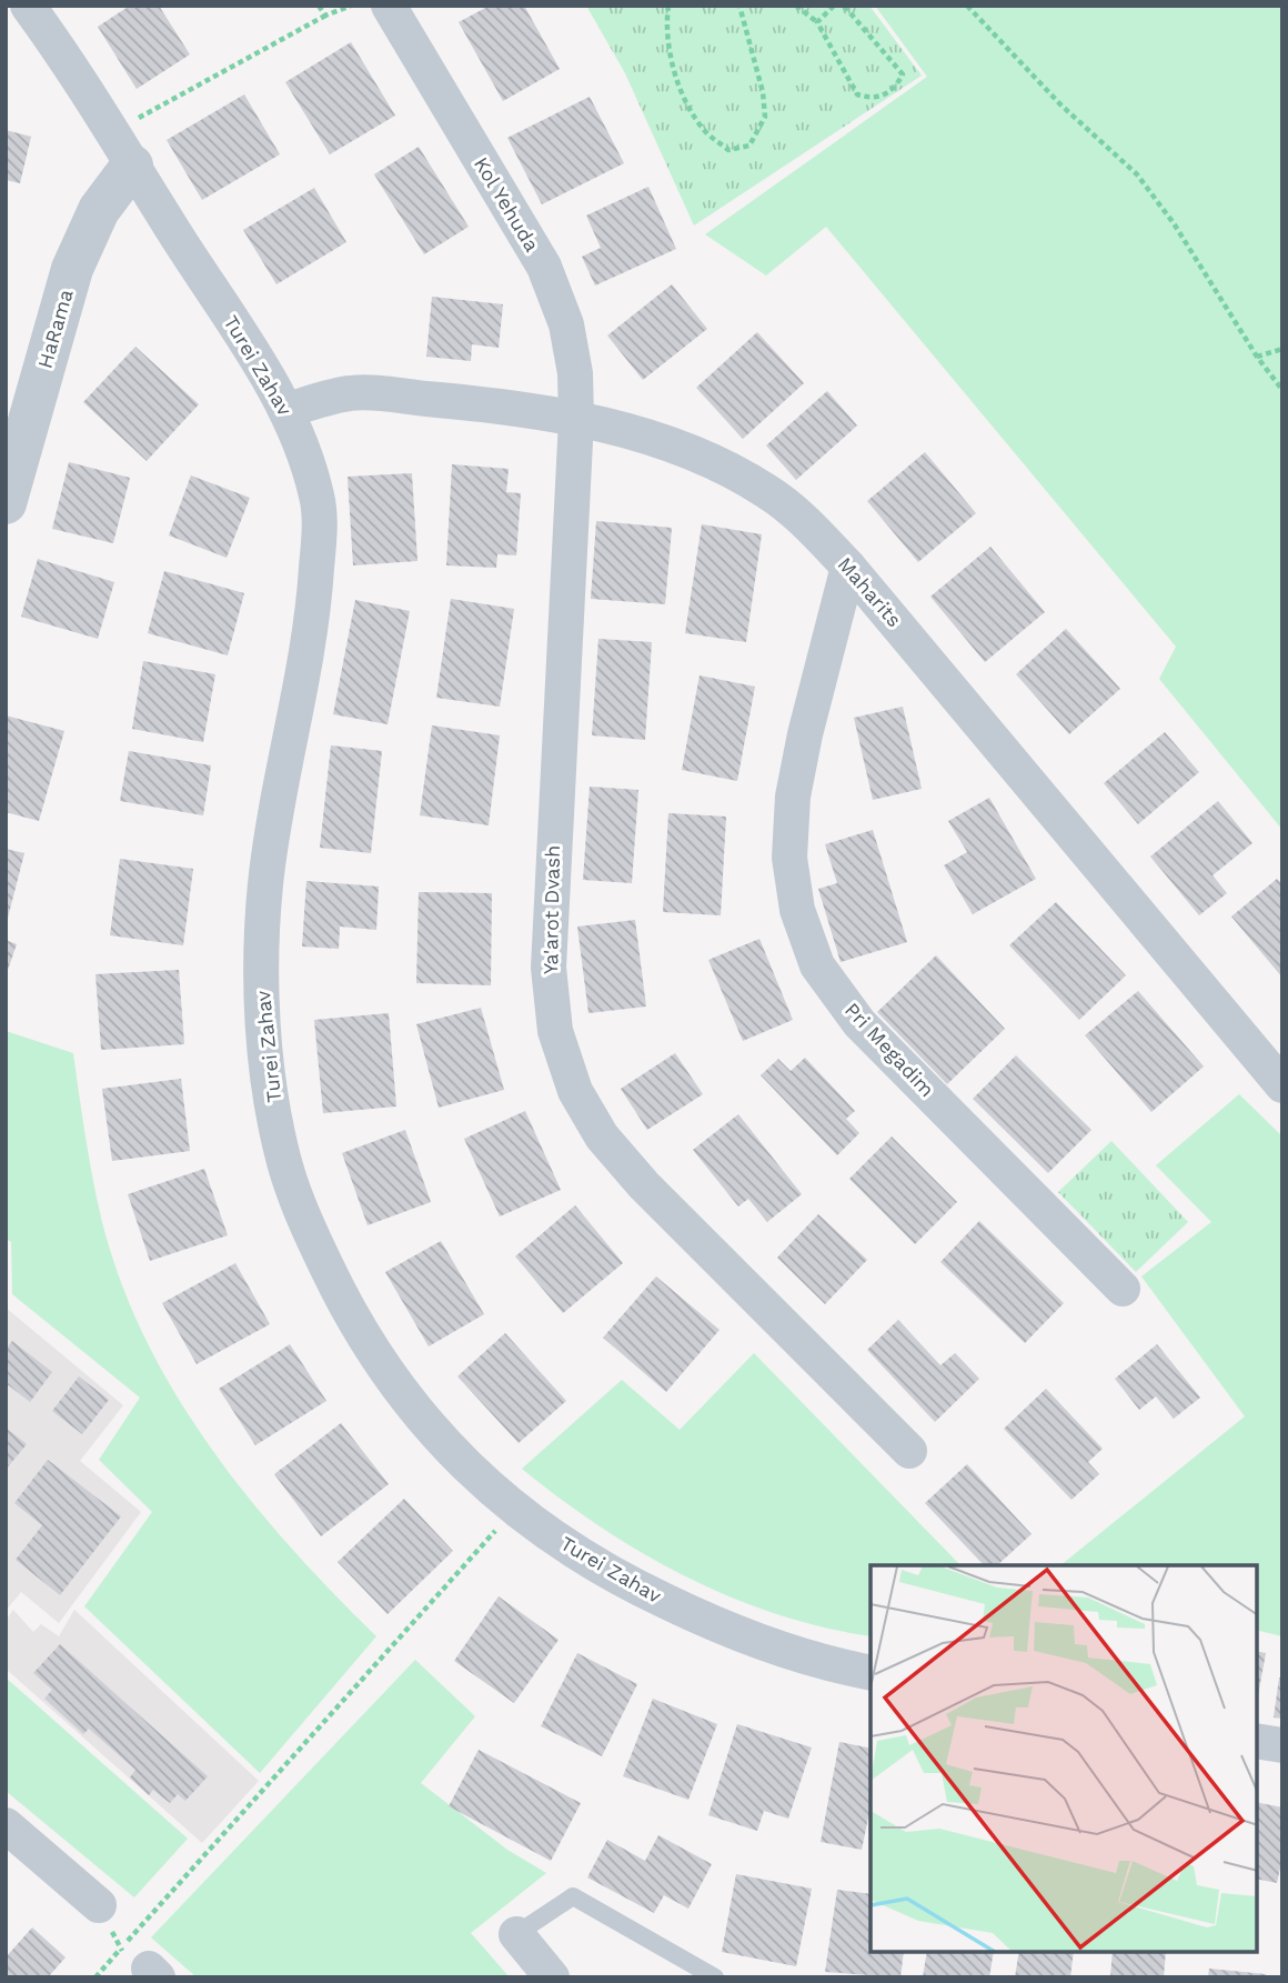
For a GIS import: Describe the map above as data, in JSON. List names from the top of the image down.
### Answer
{
  "streets": {
    "street": [
      "Kol Yehuda",
      "HaRama",
      "Turei Zahav",
      "Maharits",
      "Ya'arot Dvash",
      "Pri Megadim"
    ]
  },
  "crossings": [
    ["Kol Yehuda", "Maharits"],
    ["Kol Yehuda", "Ya'arot Dvash"],
    ["HaRama", "Turei Zahav"],
    ["Turei Zahav", "Maharits"],
    ["Maharits", "Ya'arot Dvash"],
    ["Maharits", "Pri Megadim"]
  ]
}
